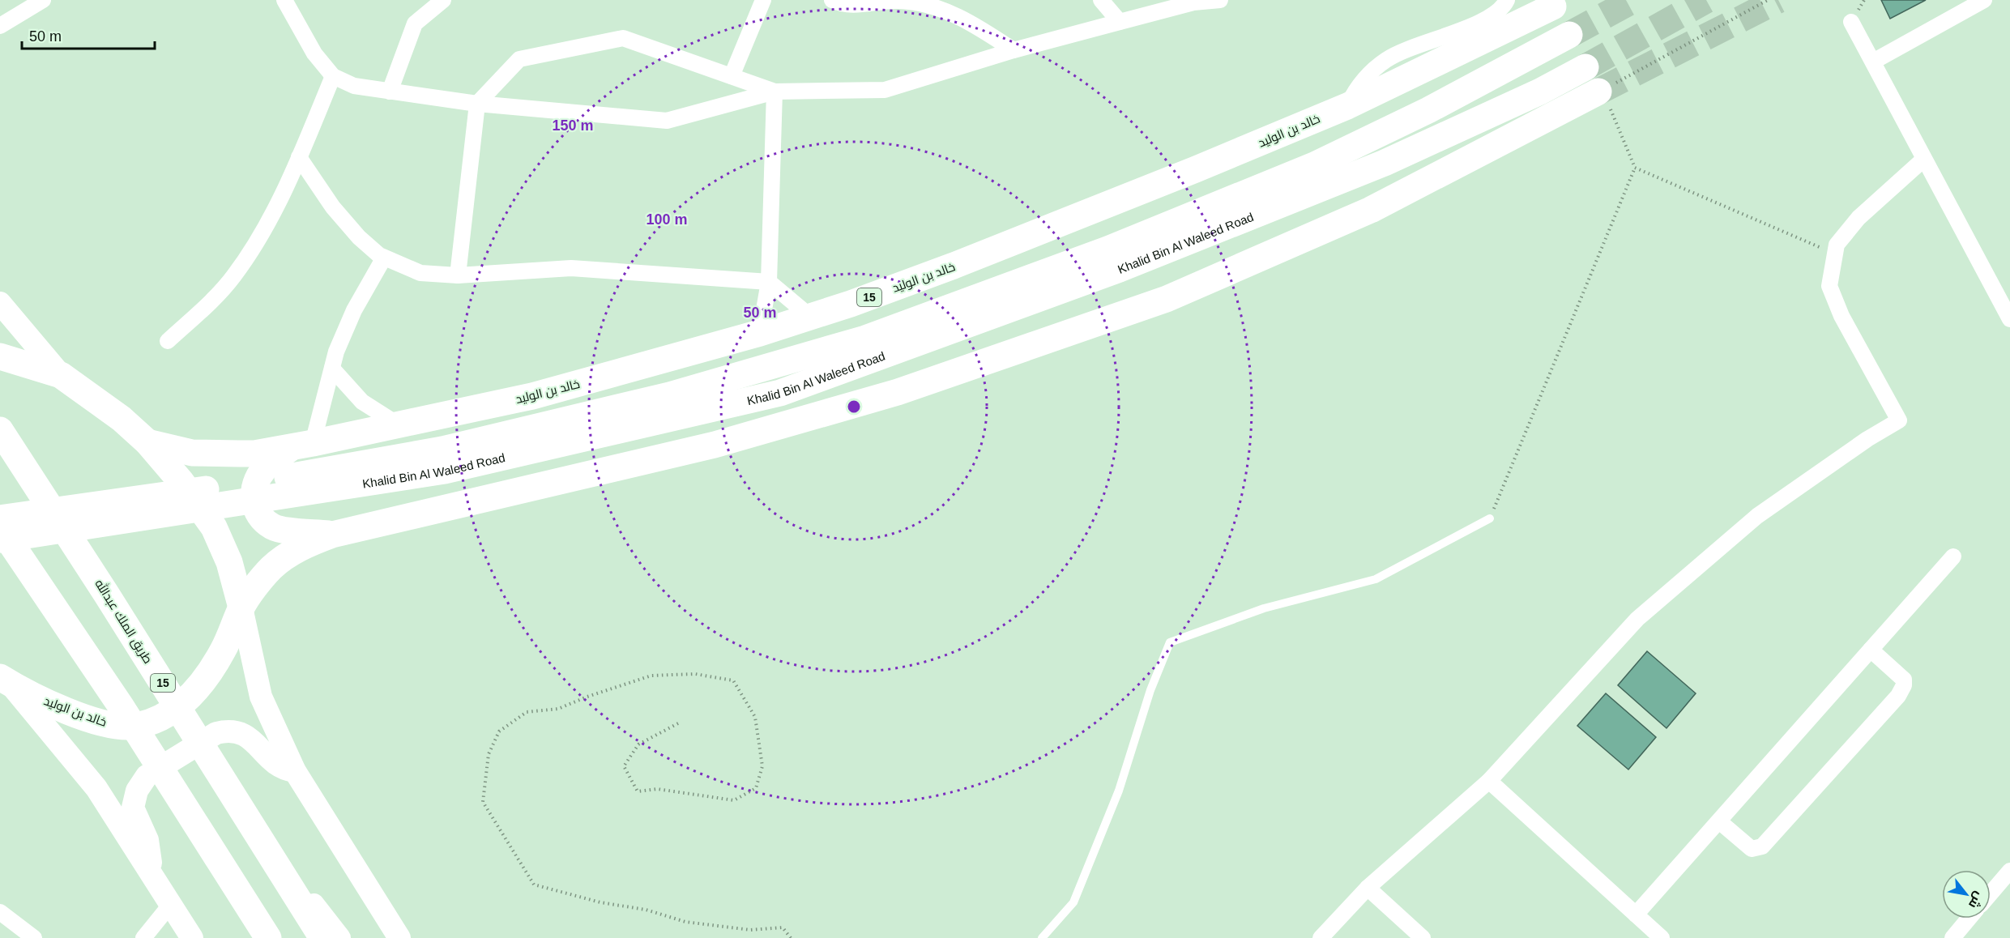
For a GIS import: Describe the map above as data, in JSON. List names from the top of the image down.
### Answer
{
  "streets": {
    "highway": [
      "خالد بن الوليد",
      "Khalid Bin Al Waleed Road",
      "15",
      "طريق الملك عبدالله"
    ]
  },
  "crossings": [
    ["خالد بن الوليد", "15"]
  ],
  "scale_bar": "50 m",
  "north": "bottom right",
  "rings": ["150 m", "100 m", "50 m"]
}
